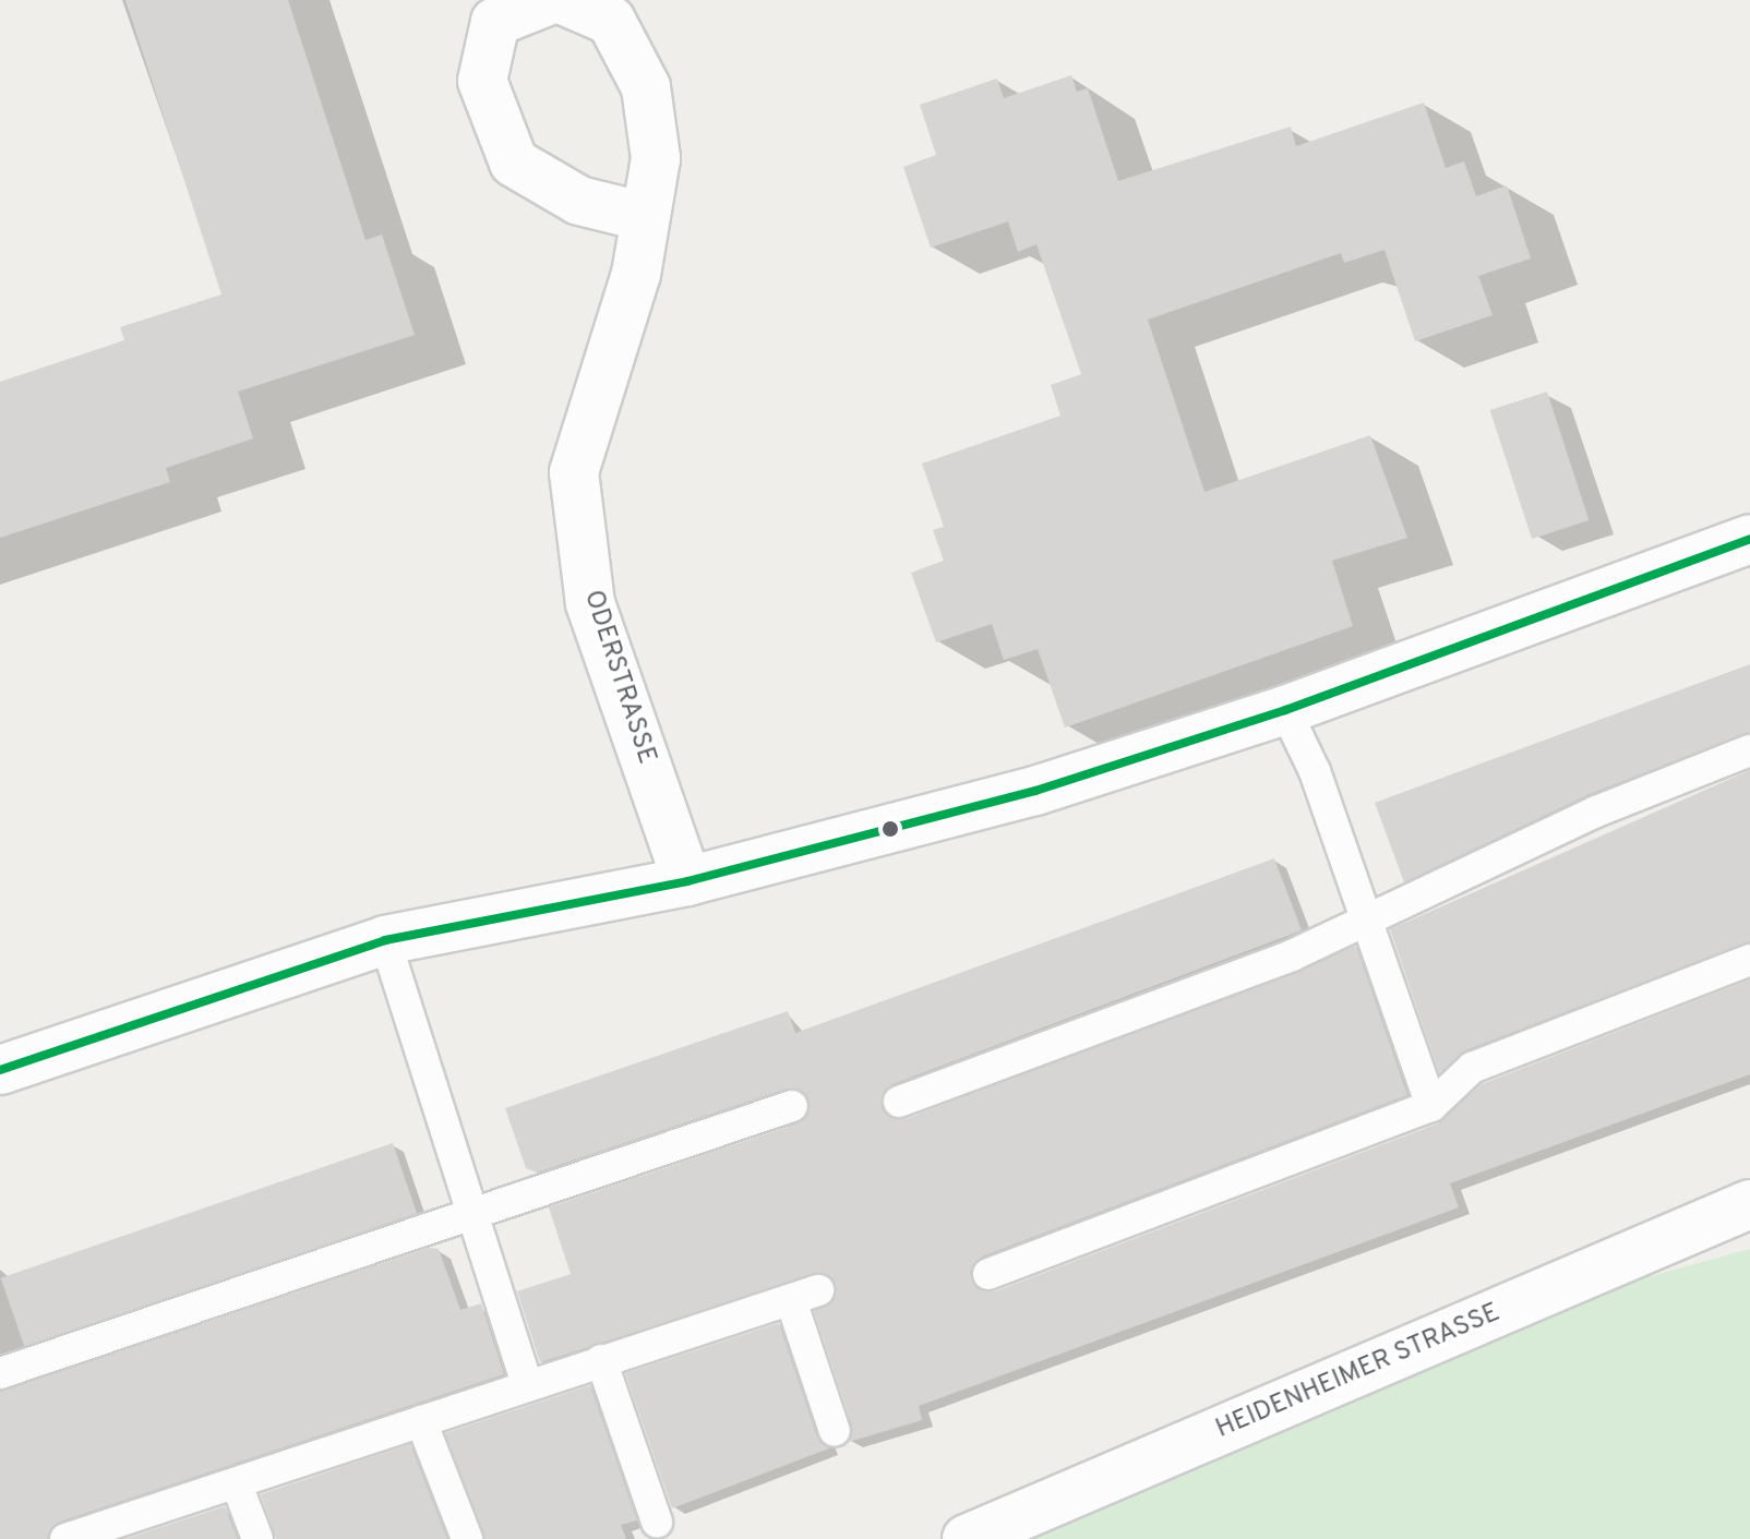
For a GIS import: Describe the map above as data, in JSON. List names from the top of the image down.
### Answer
{
  "streets": {
    "street": ["ODERSTRASSE", "HEIDENHEIMER STRASSE"]
  }
}
